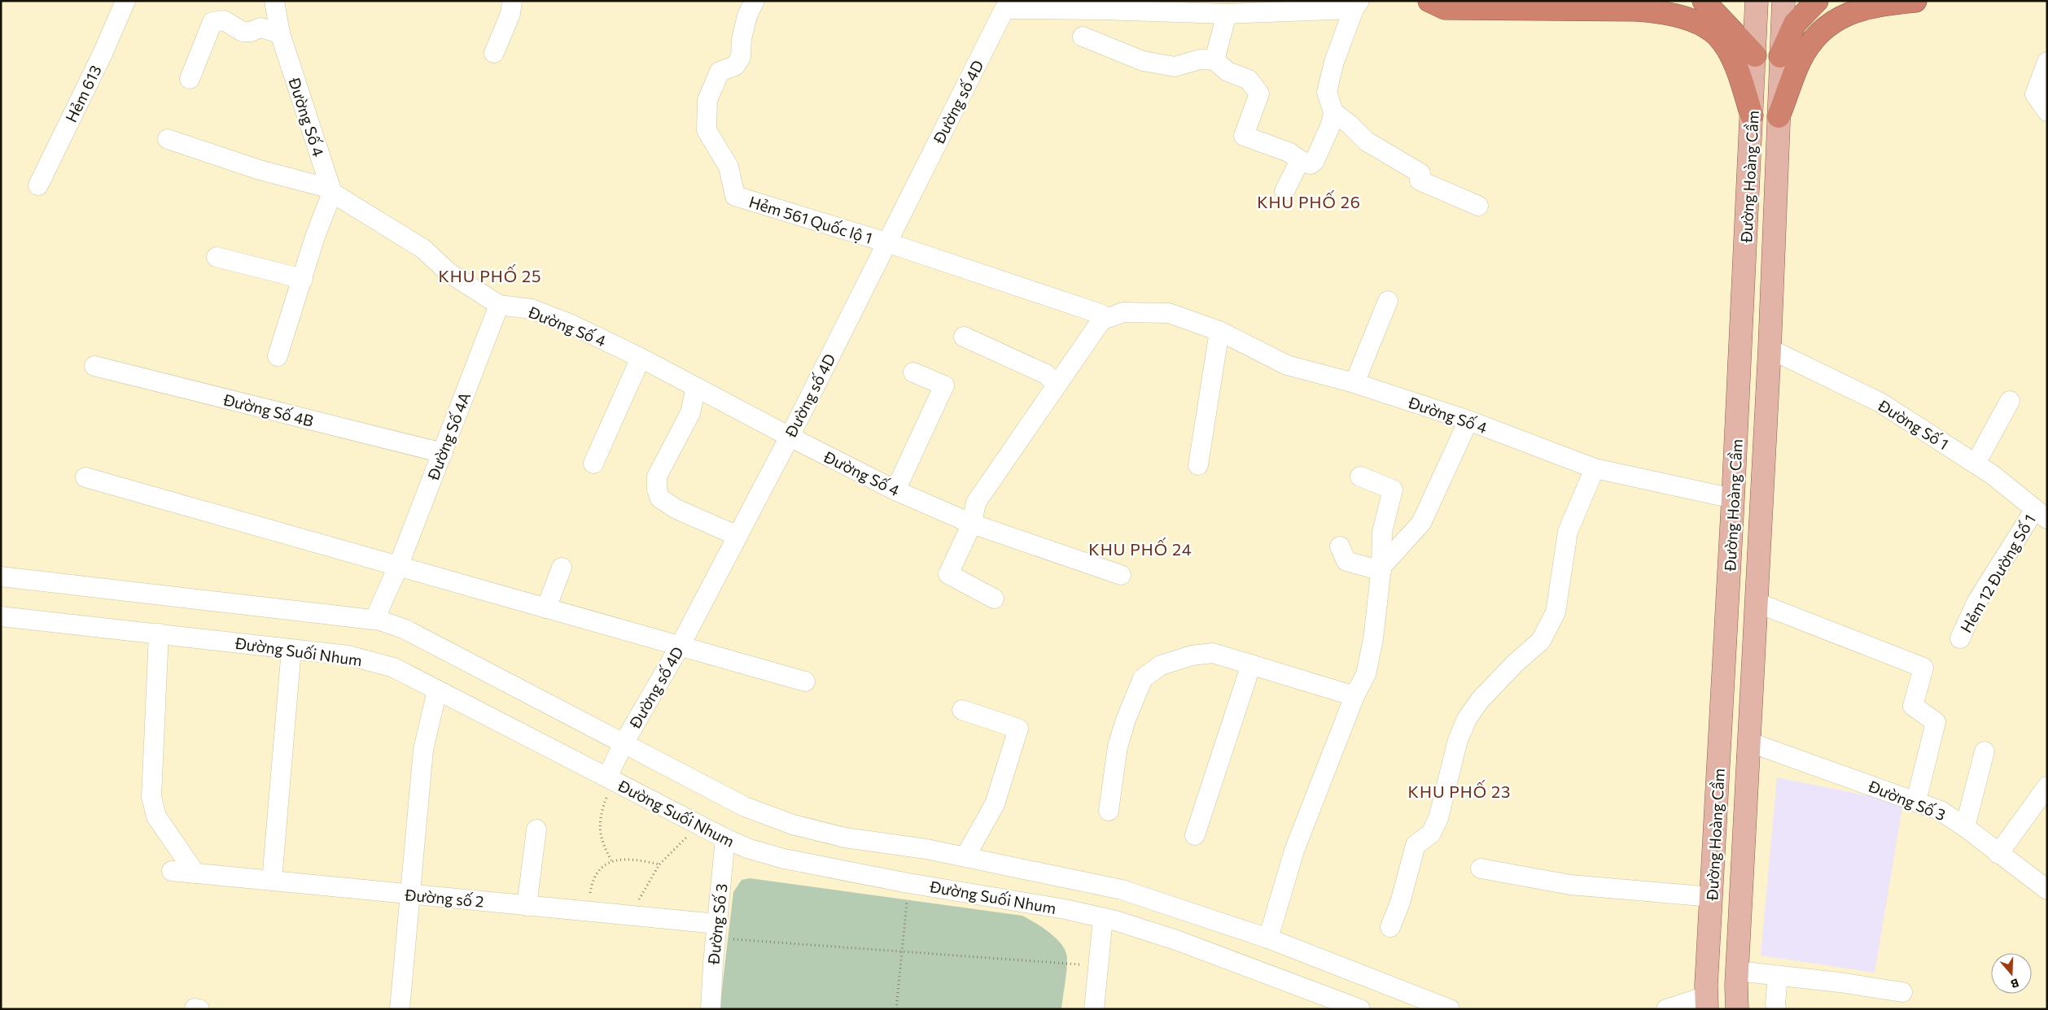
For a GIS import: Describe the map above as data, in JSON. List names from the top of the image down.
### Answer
{
  "streets": {
    "main road": ["Đường Hoàng Cầm"],
    "street": [
      "Hẻm 613",
      "Đường số 4D",
      "Đường Số 4",
      "Hẻm 561 Quốc lộ 1",
      "Đường Số 4B",
      "Đường Số 1",
      "Đường Số 4A",
      "Hẻm 12 Đường Số 1",
      "Đường Suối Nhum",
      "Đường Số 3",
      "Đường số 2"
    ]
  },
  "crossings": [
    ["Đường số 4D", "Đường Số 4"],
    ["Đường số 4D", "Hẻm 561 Quốc lộ 1"],
    ["Đường số 4D", "Đường Suối Nhum"],
    ["Đường Số 4", "Đường Hoàng Cầm"],
    ["Đường Số 4", "Đường Số 4A"],
    ["Đường Hoàng Cầm", "Đường Số 1"],
    ["Đường Hoàng Cầm", "Đường Số 3"],
    ["Đường Số 4B", "Đường Số 4A"],
    ["Đường Số 1", "Hẻm 12 Đường Số 1"],
    ["Đường Suối Nhum", "Đường Số 3"],
    ["Đường Số 3", "Đường số 2"]
  ],
  "districts": [
    "KHU PHỐ 26",
    "KHU PHỐ 25",
    "KHU PHỐ 24",
    "KHU PHỐ 23"
  ],
  "north": "bottom"
}
